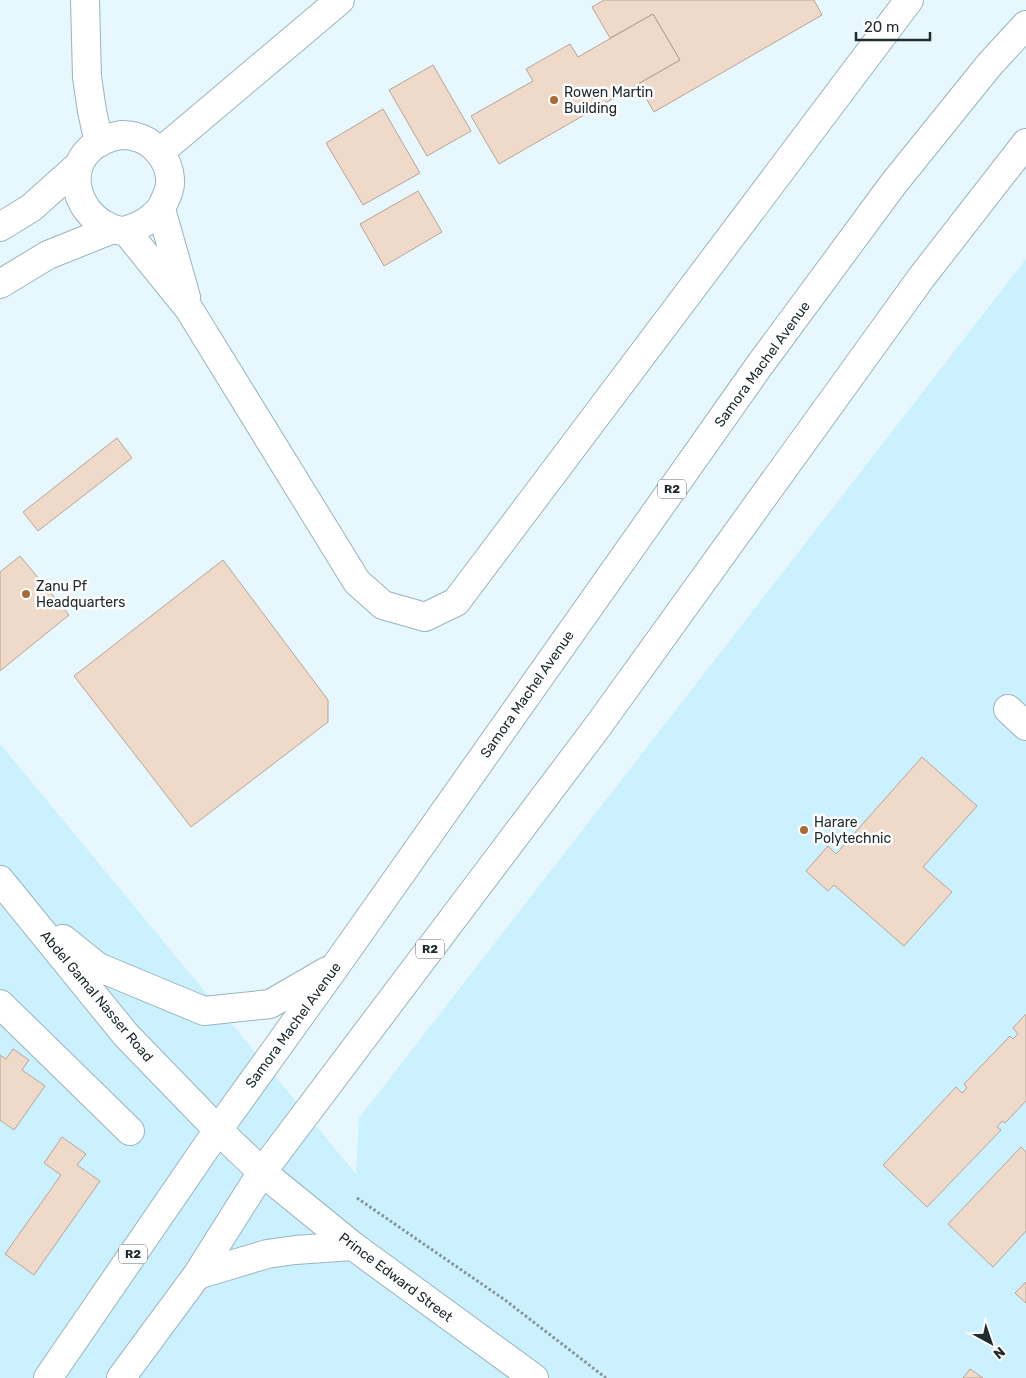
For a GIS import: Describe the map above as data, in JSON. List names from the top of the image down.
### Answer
{
  "streets": {
    "main road": [
      "Samora Machel Avenue",
      "R2",
      "Abdel Gamal Nasser Road",
      "Prince Edward Street"
    ]
  },
  "crossings": [
    ["Samora Machel Avenue", "Abdel Gamal Nasser Road"],
    ["R2", "Abdel Gamal Nasser Road"],
    ["R2", "Prince Edward Street"],
    ["Abdel Gamal Nasser Road", "Prince Edward Street"]
  ],
  "places": ["Rowen Martin Building", "Zanu Pf Headquarters", "Harare Polytechnic"],
  "scale_bar": "20 m",
  "north": "bottom right"
}
